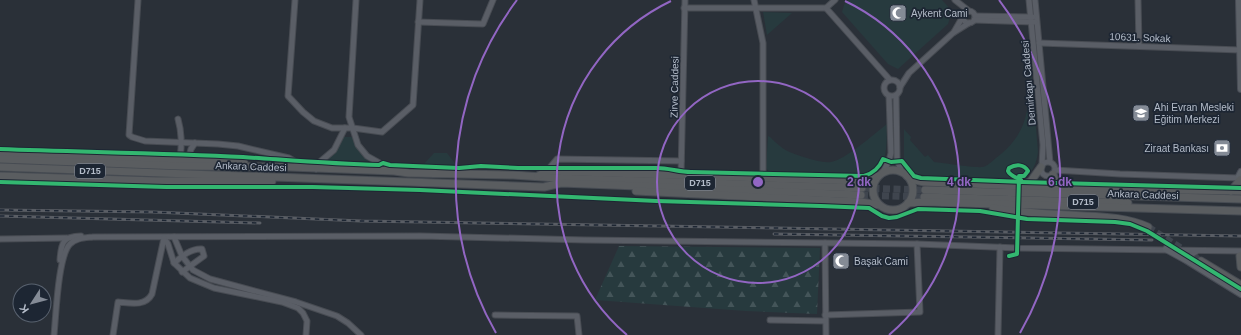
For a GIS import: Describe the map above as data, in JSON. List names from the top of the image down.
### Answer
{
  "streets": {
    "highway": ["Ankara Caddesi", "D715"],
    "street": ["10631. Sokak", "Demirkapı Caddesi", "Zirve Caddesi"]
  },
  "crossings": [
    ["10631. Sokak", "Demirkapı Caddesi"],
    ["Zirve Caddesi", "D715"],
    ["Ankara Caddesi", "D715"]
  ],
  "places": {
    "mosque": ["Aykent Cami", "Başak Cami"],
    "school or university": ["Ahi Evran Mesleki Eğitim Merkezi"],
    "bank": ["Ziraat Bankası"]
  },
  "north": "bottom left",
  "rings": ["2 dk", "4 dk", "6 dk"]
}
